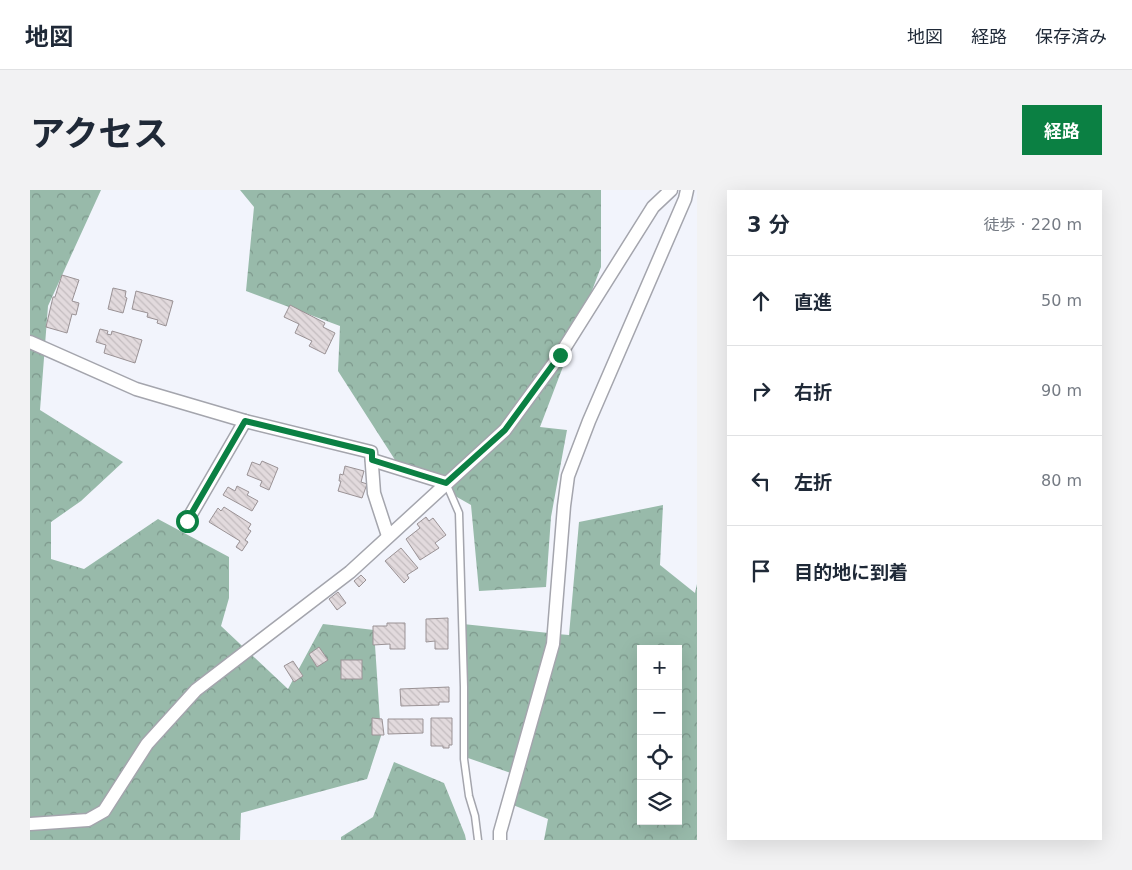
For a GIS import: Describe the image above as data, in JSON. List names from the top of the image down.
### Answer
{
  "page": {
    "header": "地図",
    "nav": ["地図", "経路", "保存済み"],
    "title": "アクセス",
    "buttons": "経路",
    "heading": ["3 分", "徒歩 · 220 m"],
    "list": [
      ["直進", "50 m"],
      ["右折", "90 m"],
      ["左折", "80 m"],
      "目的地に到着"
    ],
    "map_buttons": ["+", "−"]
  }
}
